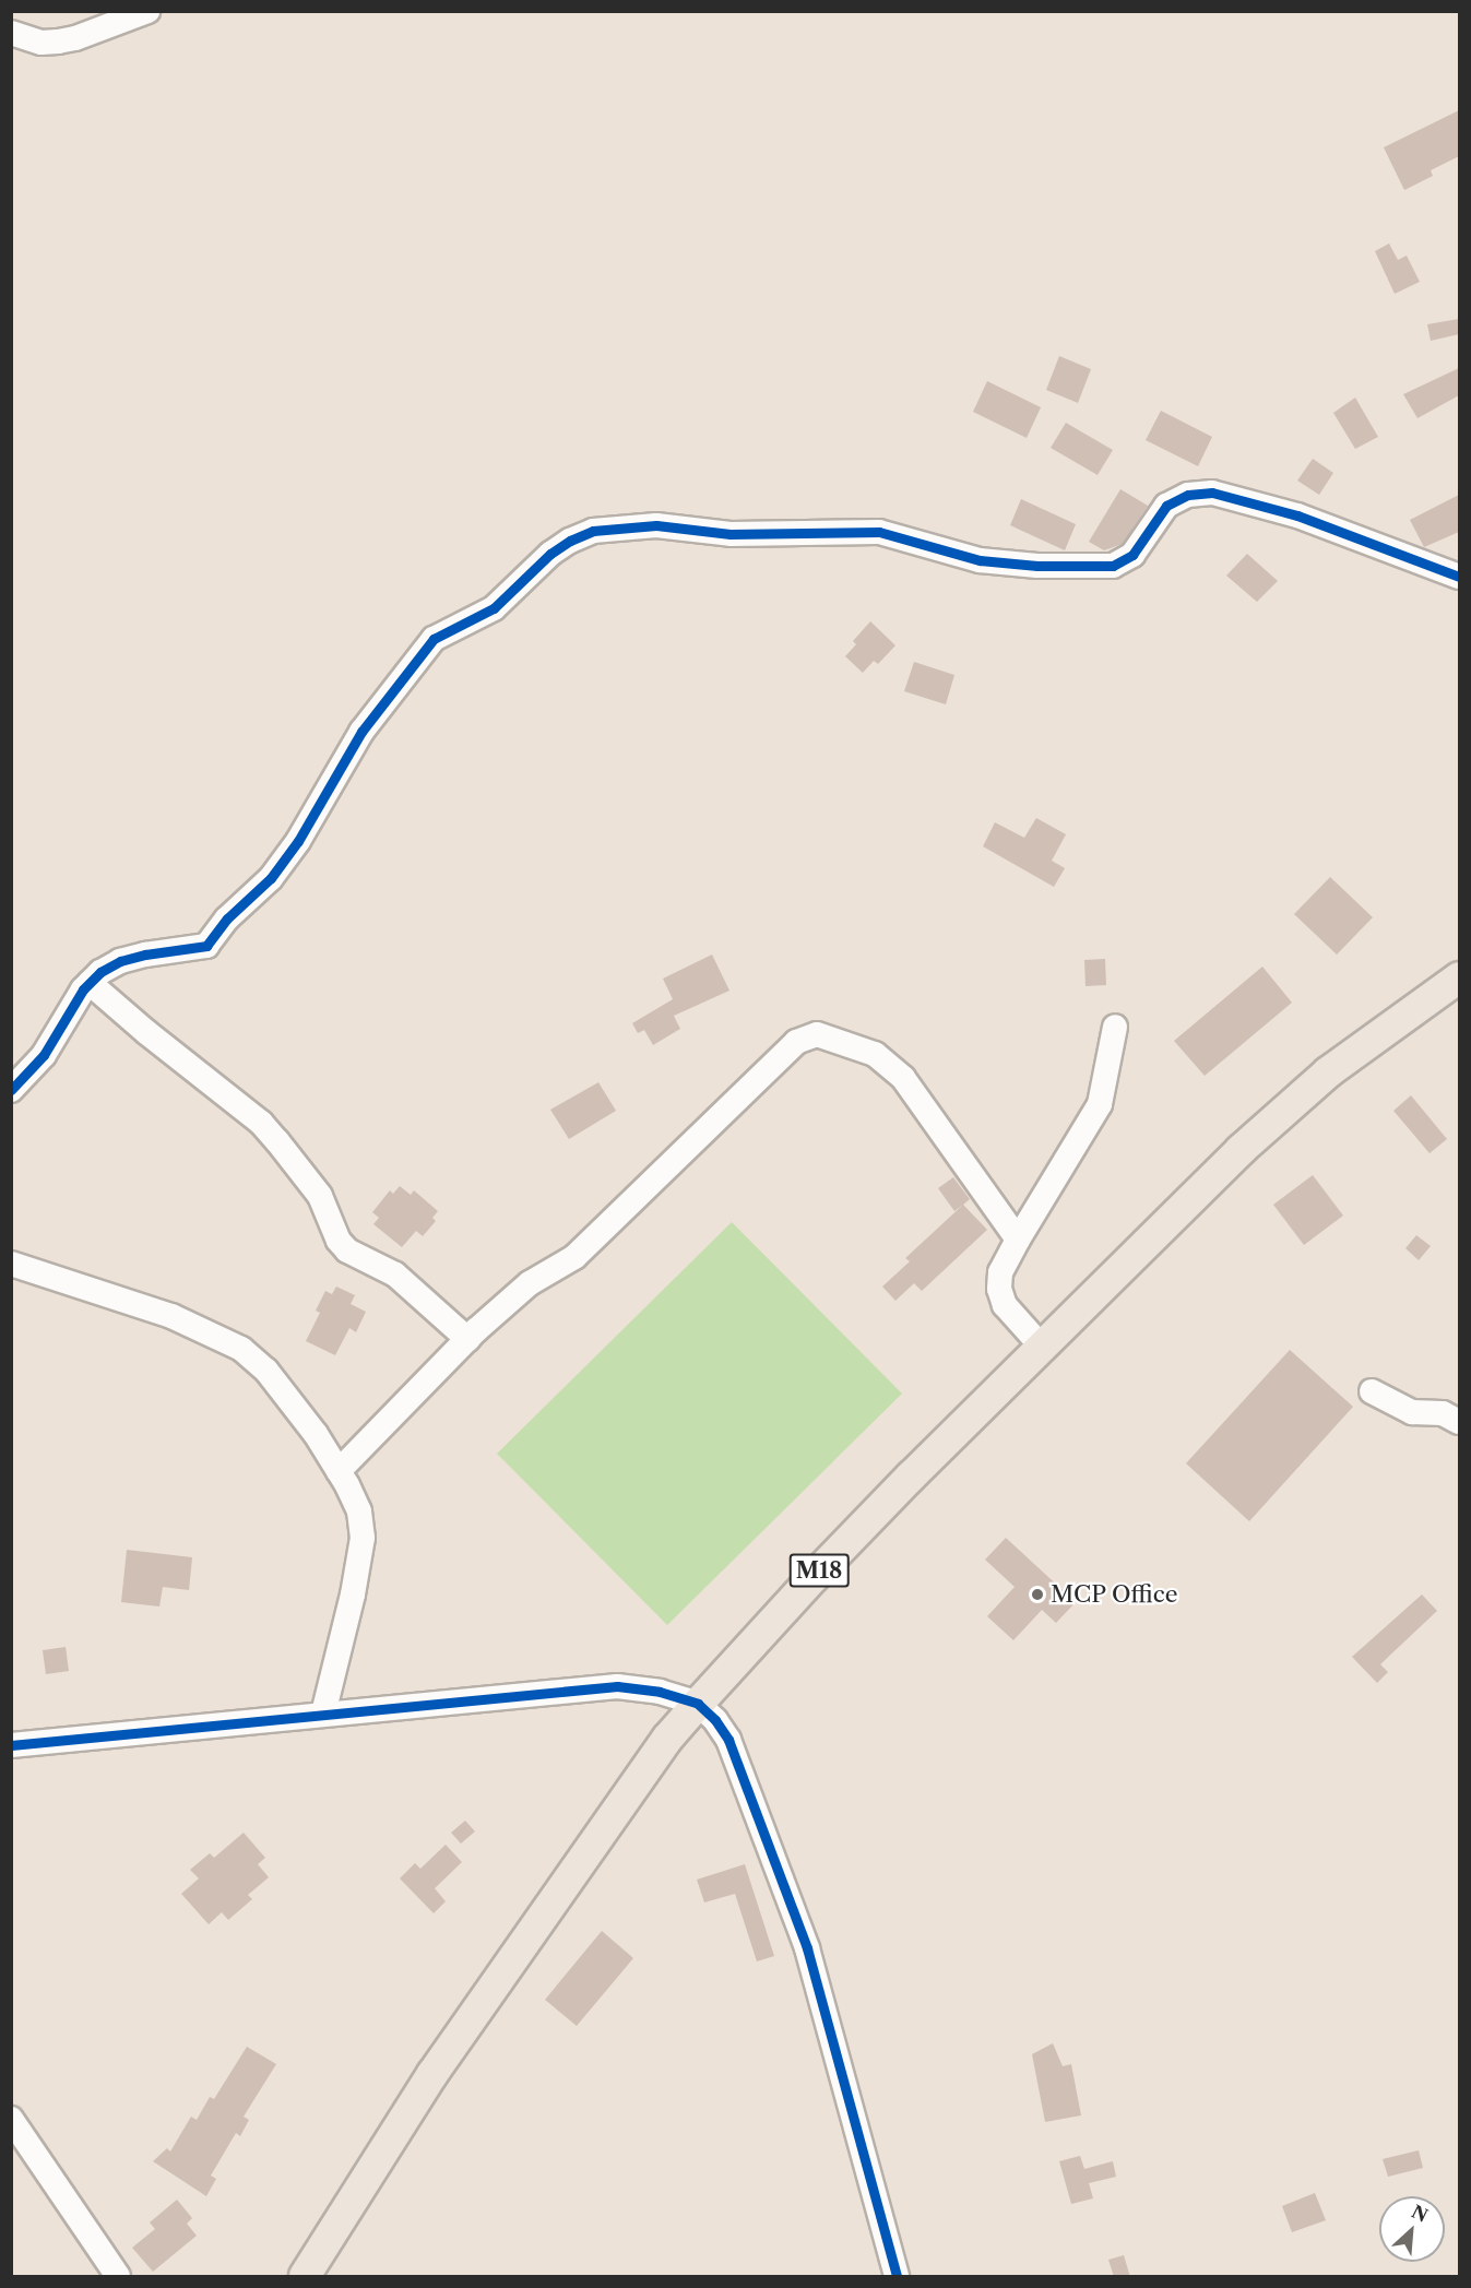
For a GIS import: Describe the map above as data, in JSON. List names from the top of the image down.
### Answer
{
  "streets": {
    "main road": ["M18"]
  },
  "places": ["MCP Office"],
  "north": "top right"
}
